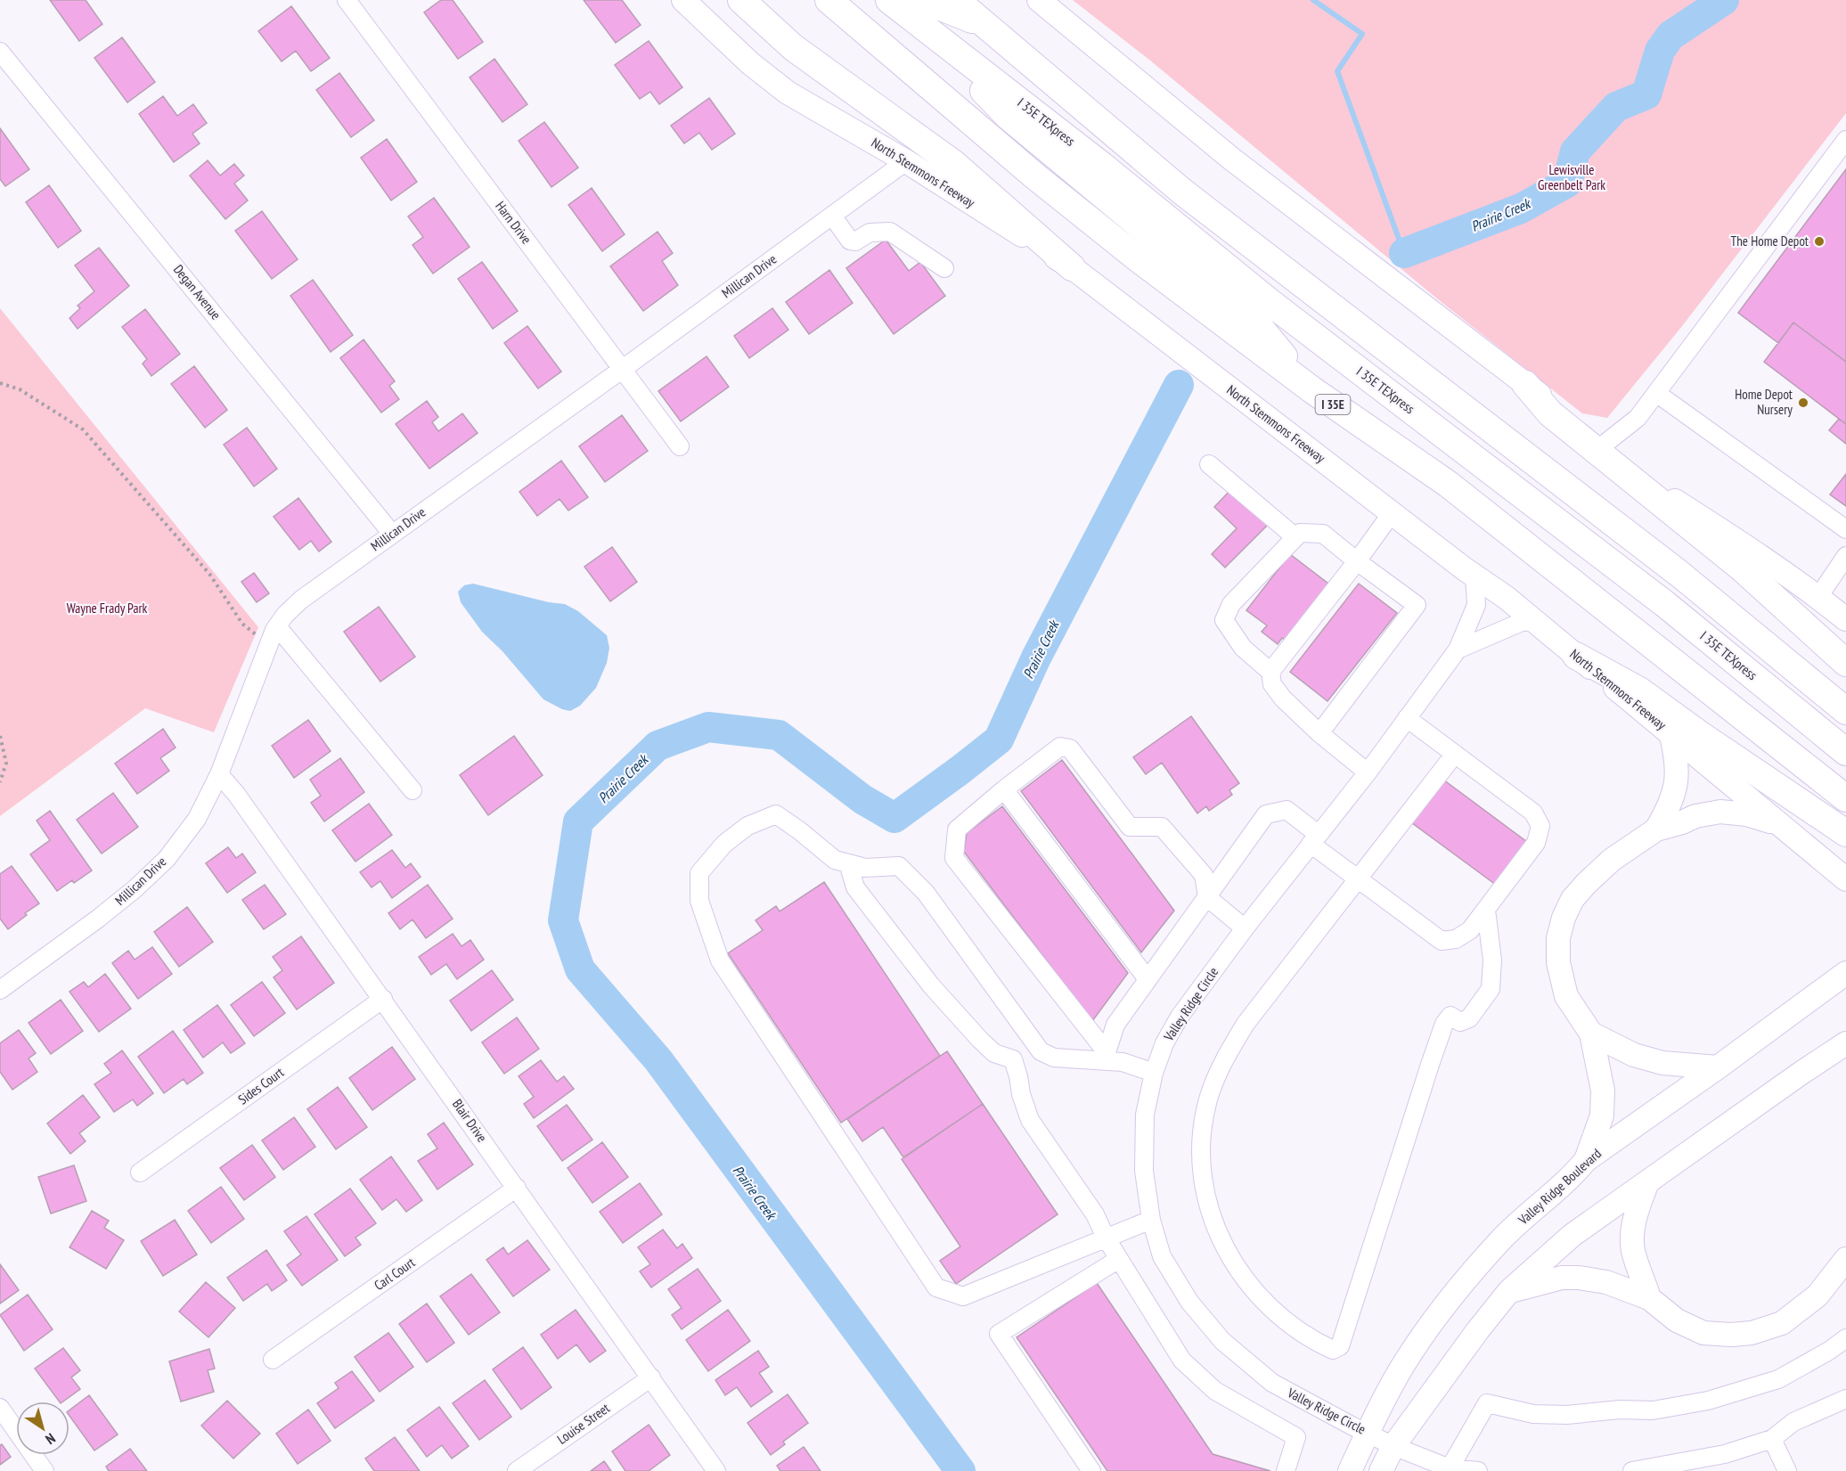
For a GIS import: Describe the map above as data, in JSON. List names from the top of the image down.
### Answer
{
  "streets": {
    "highway": ["I 35E TEXpress", "I 35E"],
    "main road": ["North Stemmons Freeway", "Valley Ridge Boulevard"],
    "street": [
      "Harn Drive",
      "Millican Drive",
      "Degan Avenue",
      "Valley Ridge Circle",
      "Sides Court",
      "Blair Drive",
      "Carl Court",
      "Louise Street"
    ]
  },
  "crossings": [
    ["North Stemmons Freeway", "Millican Drive"],
    ["North Stemmons Freeway", "Valley Ridge Circle"],
    ["Harn Drive", "Millican Drive"],
    ["Millican Drive", "Degan Avenue"],
    ["Millican Drive", "Blair Drive"],
    ["Valley Ridge Circle", "Valley Ridge Boulevard"],
    ["Sides Court", "Blair Drive"],
    ["Blair Drive", "Carl Court"],
    ["Blair Drive", "Louise Street"]
  ],
  "water": ["Prairie Creek"],
  "parks": ["Lewisville Greenbelt Park", "Wayne Frady Park"],
  "places": ["The Home Depot", "Home Depot Nursery"],
  "north": "bottom right"
}
